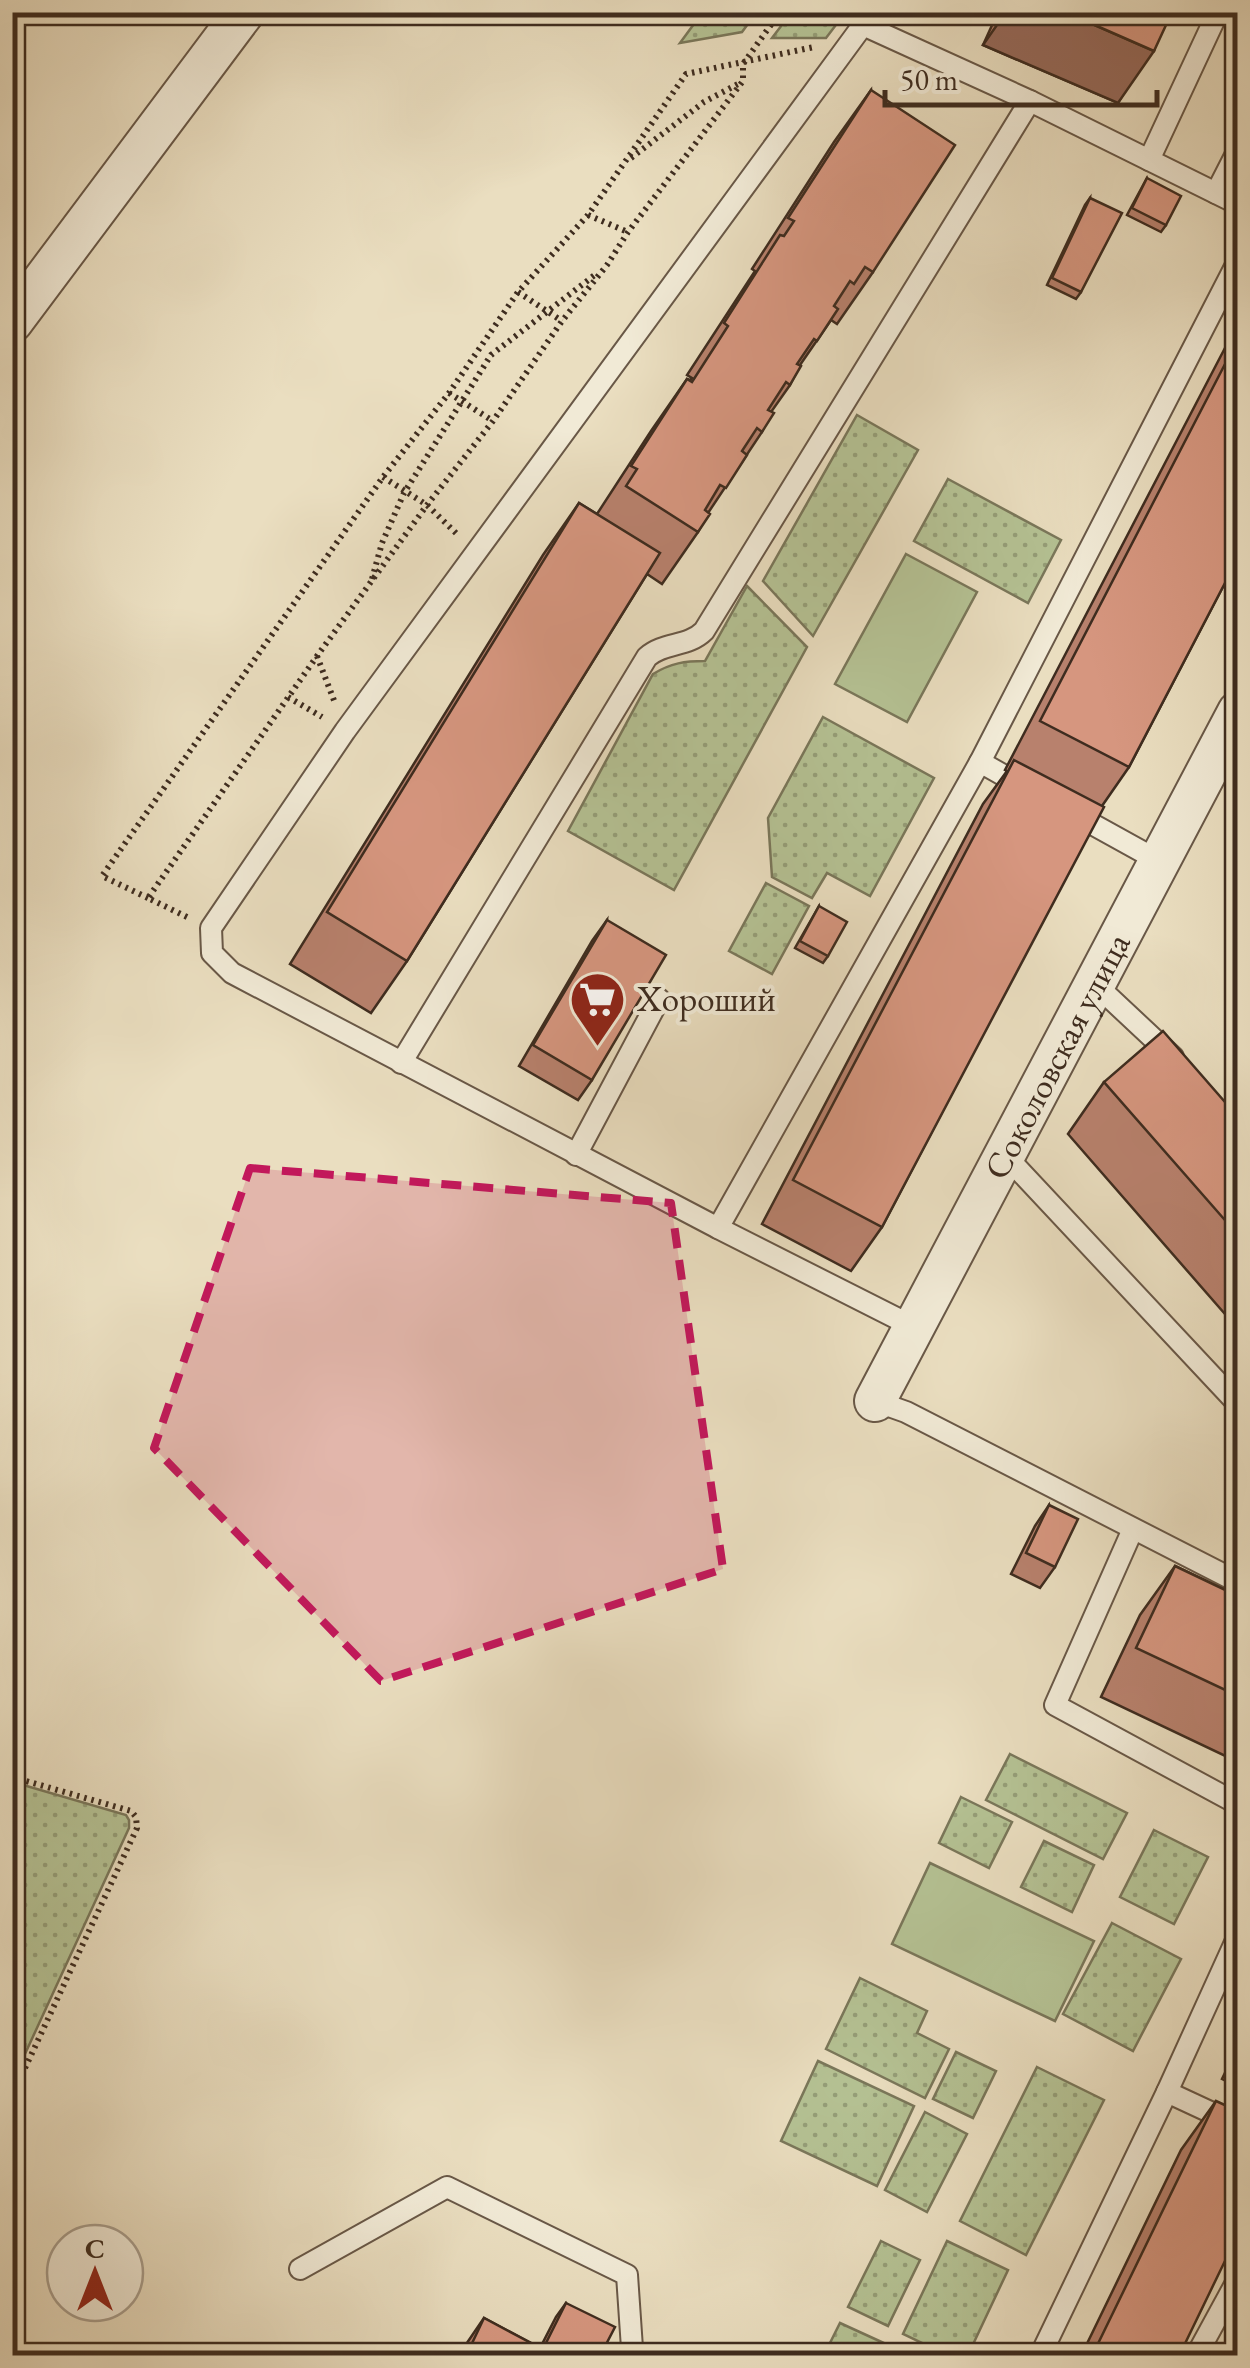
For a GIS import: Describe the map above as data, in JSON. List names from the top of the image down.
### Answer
{
  "streets": {
    "street": ["Соколовская улица"]
  },
  "places": {
    "supermarket": ["Хороший"]
  },
  "scale_bar": "50 m",
  "north": "top"
}
